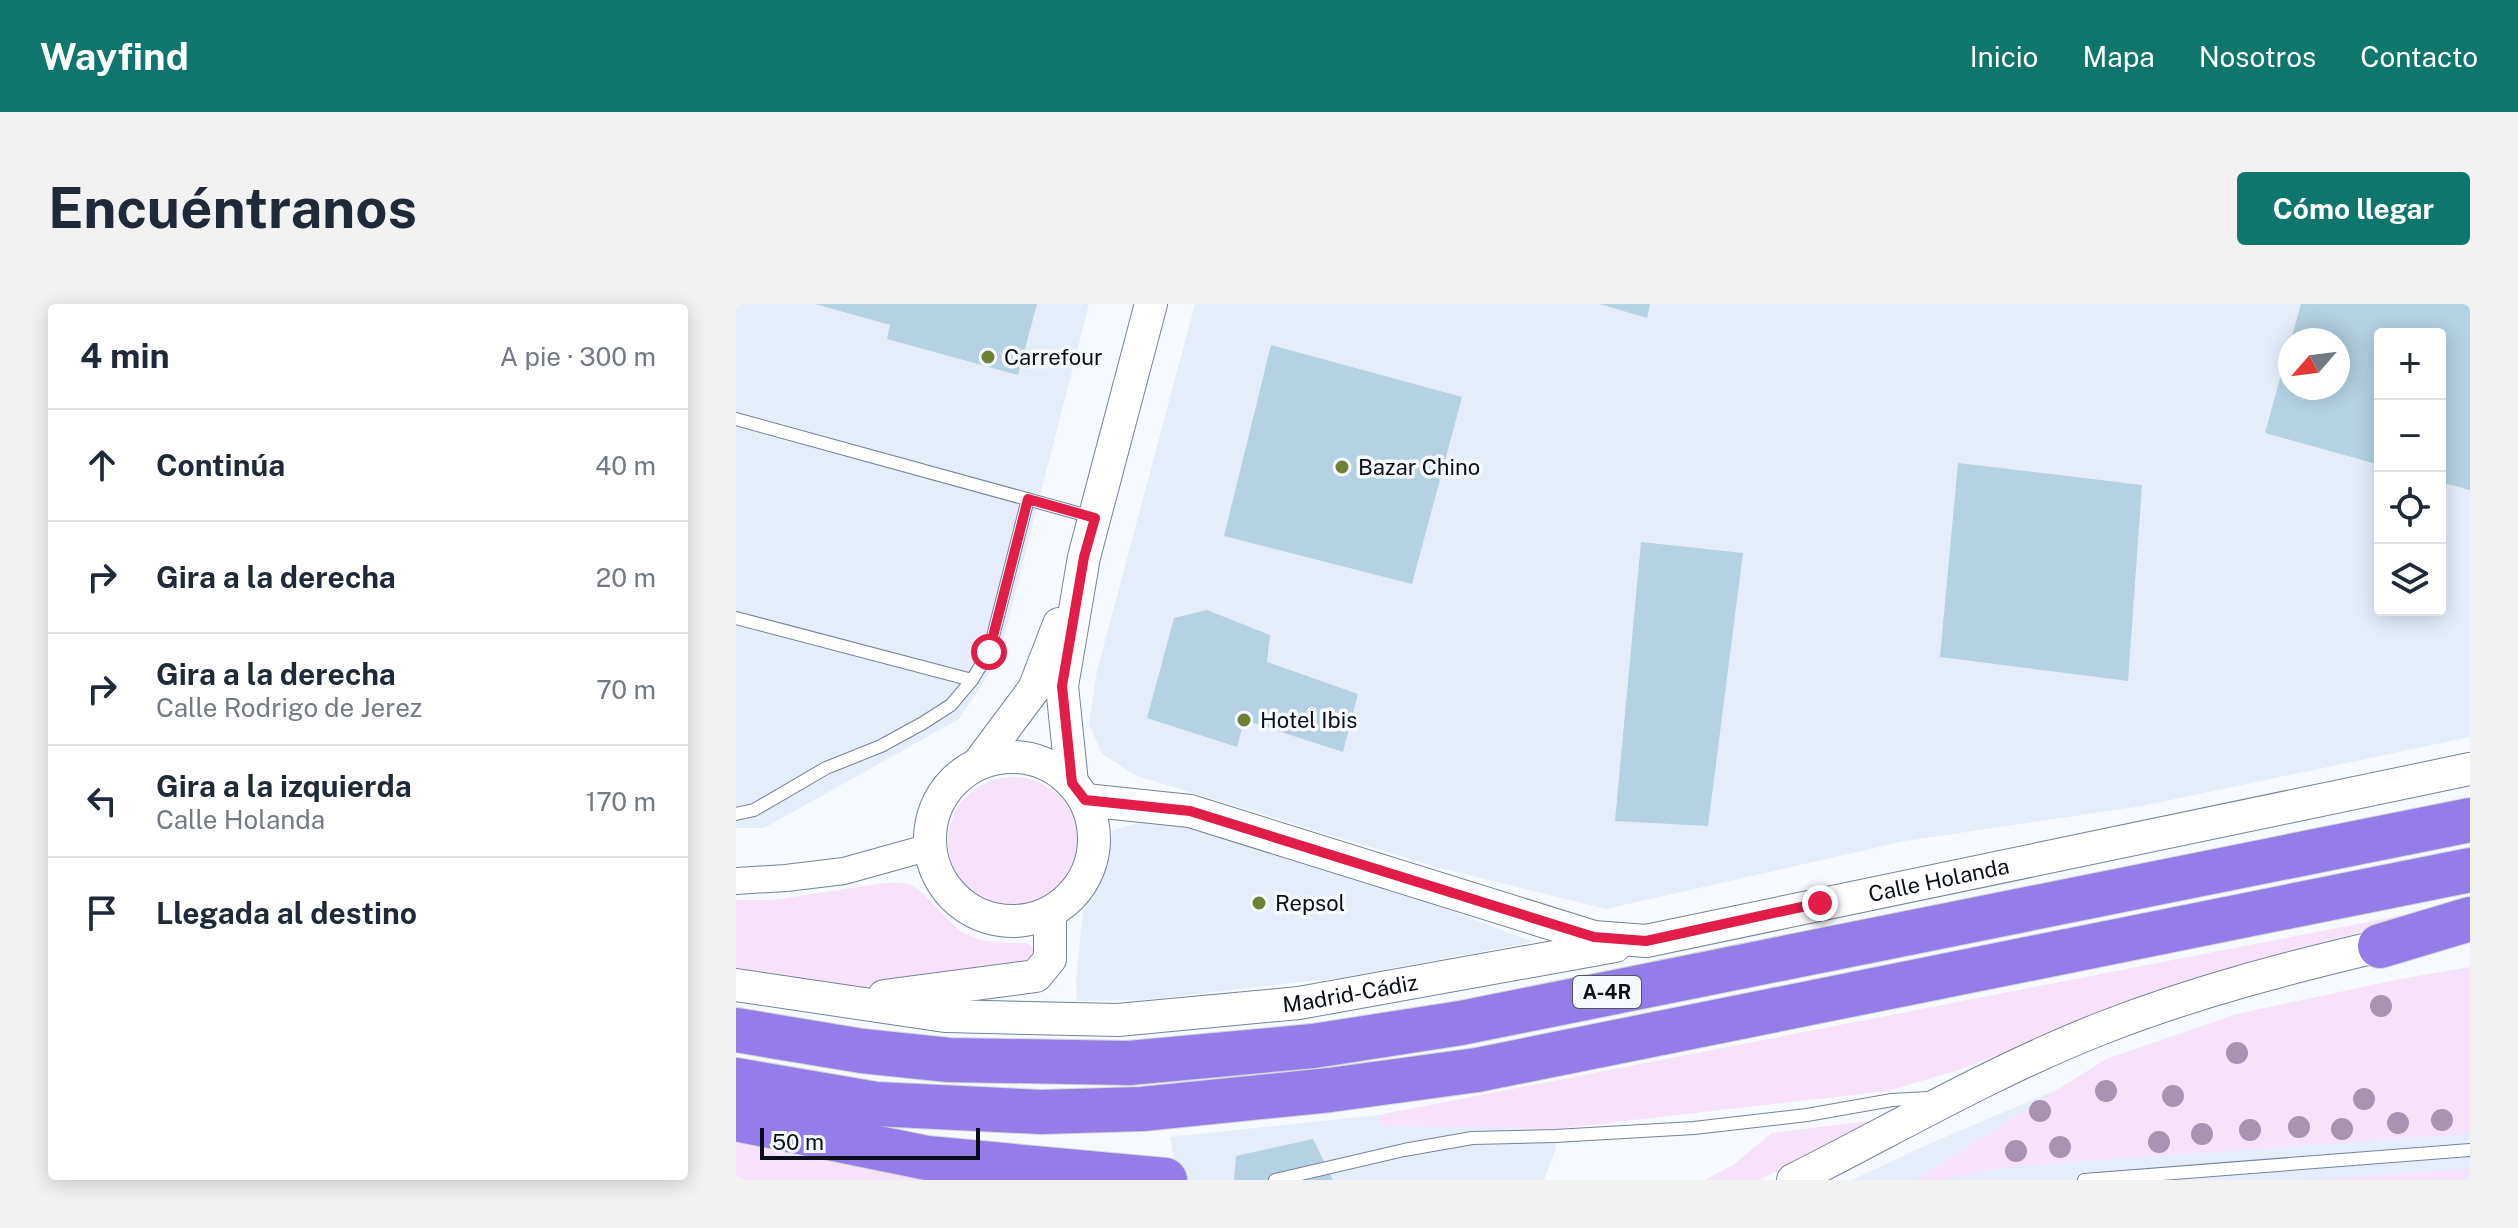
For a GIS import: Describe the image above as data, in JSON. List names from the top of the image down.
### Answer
{
  "streets": {
    "highway": ["A-4R"],
    "street": ["Calle Holanda", "Madrid-Cádiz"]
  },
  "crossings": [
    ["Calle Holanda", "Madrid-Cádiz"]
  ],
  "places": [
    "Carrefour",
    "Bazar Chino",
    "Hotel Ibis",
    "Repsol"
  ],
  "scale_bar": "50 m",
  "north": "bottom left",
  "page": {
    "header": "Wayfind",
    "nav": [
      "Inicio",
      "Mapa",
      "Nosotros",
      "Contacto"
    ],
    "buttons": "Cómo llegar",
    "title": "Encuéntranos",
    "heading": ["4 min", "A pie · 300 m"],
    "map_buttons": ["+", "−"],
    "list": [
      ["Continúa", "40 m"],
      ["Gira a la derecha", "20 m"],
      ["Gira a la derecha", "Calle Rodrigo de Jerez", "70 m"],
      ["Gira a la izquierda", "Calle Holanda", "170 m"],
      "Llegada al destino"
    ],
    "scale": "50 m"
  }
}
